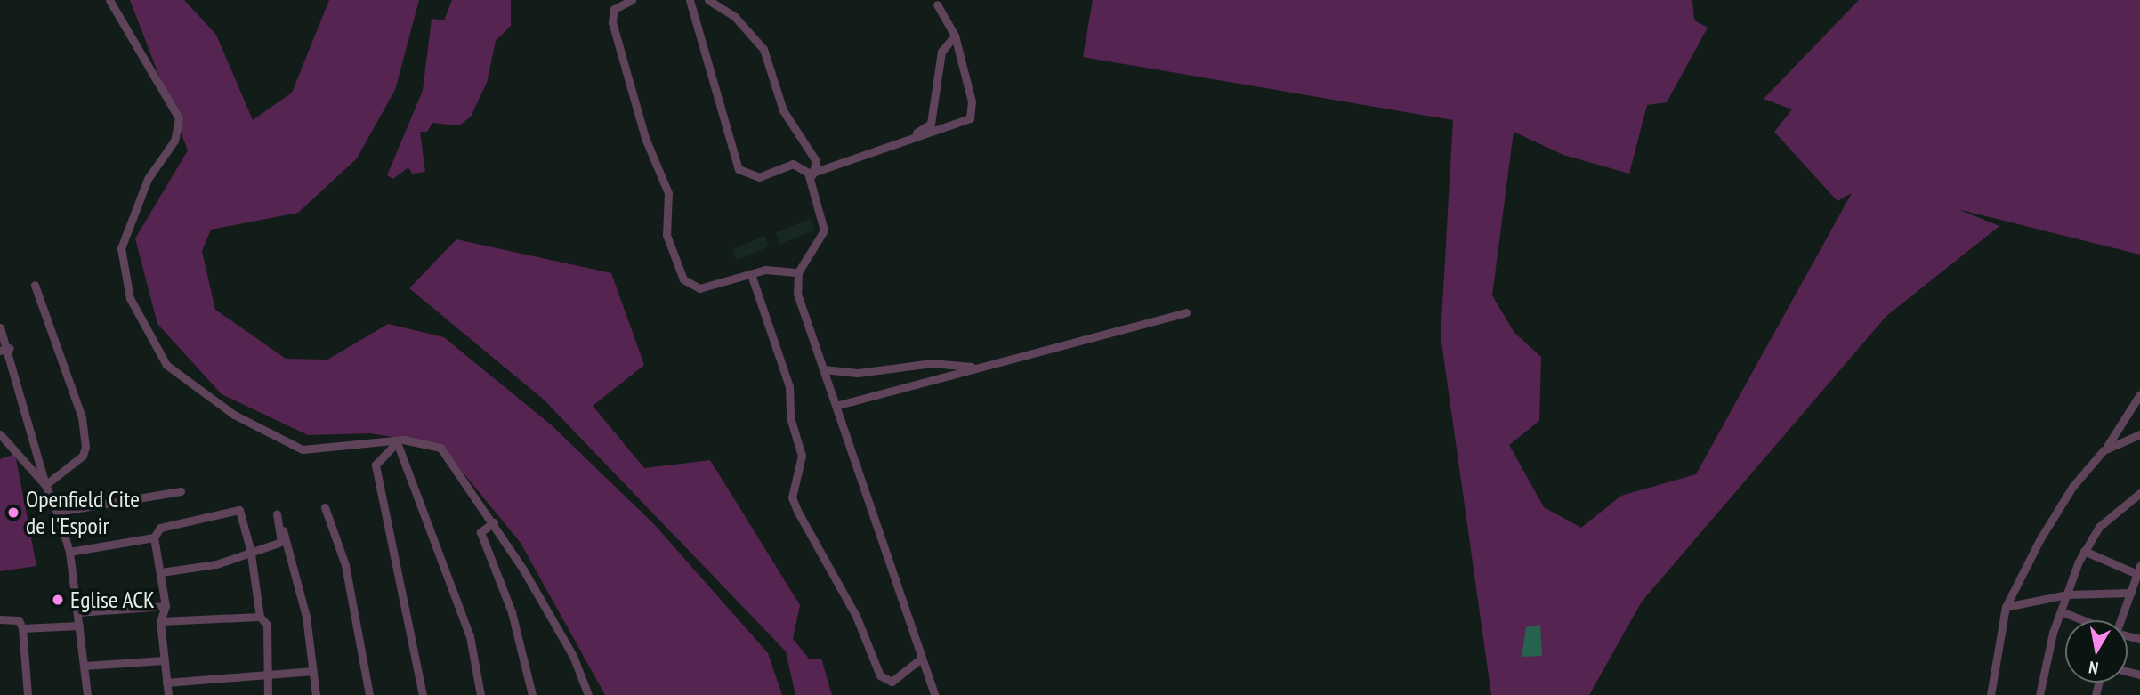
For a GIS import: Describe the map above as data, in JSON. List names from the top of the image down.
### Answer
{
  "places": ["Openfield Cite de l'Espoir", "Eglise ACK"],
  "north": "bottom"
}
